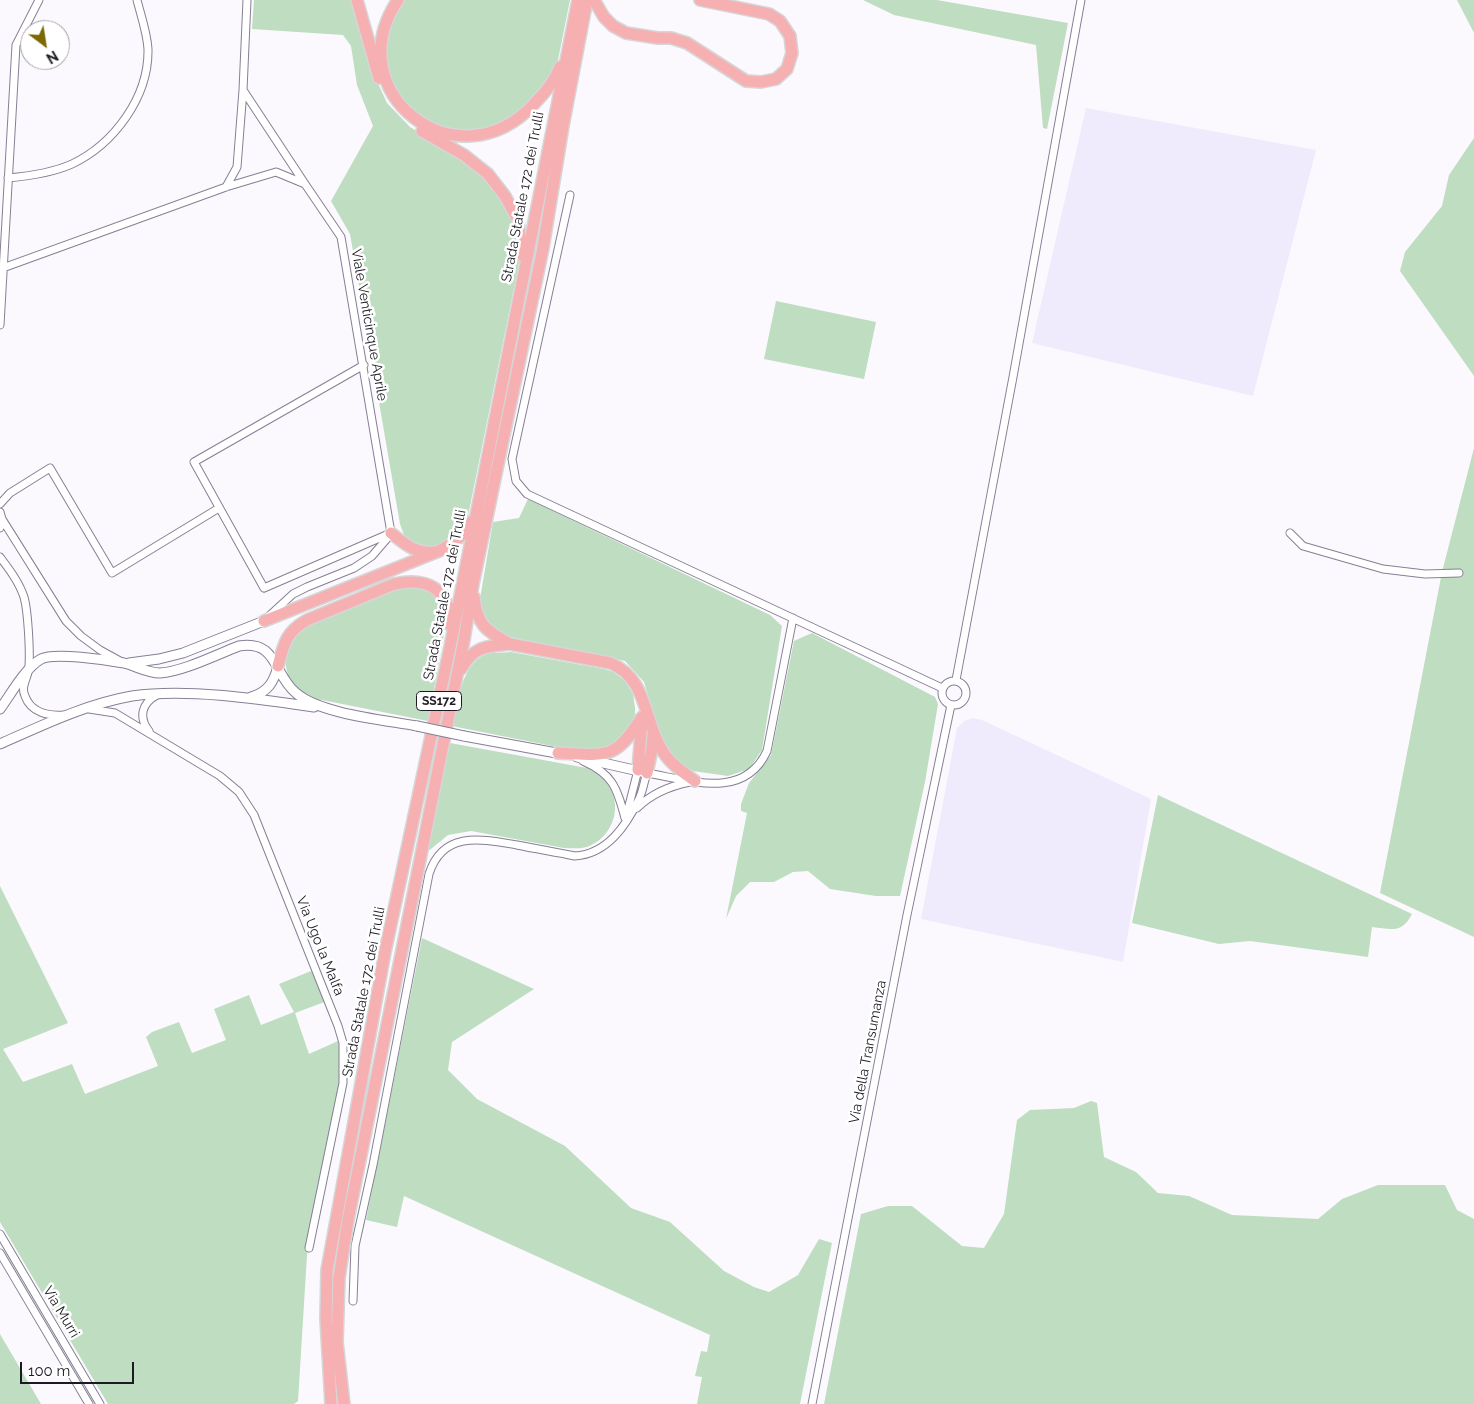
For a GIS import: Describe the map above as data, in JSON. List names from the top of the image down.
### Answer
{
  "streets": {
    "highway": ["Strada Statale 172 dei Trulli", "SS172"],
    "street": [
      "Viale Venticinque Aprile",
      "Via Ugo la Malfa",
      "Via della Transumanza",
      "Via Murri"
    ]
  },
  "scale_bar": "100 m",
  "north": "bottom right"
}
